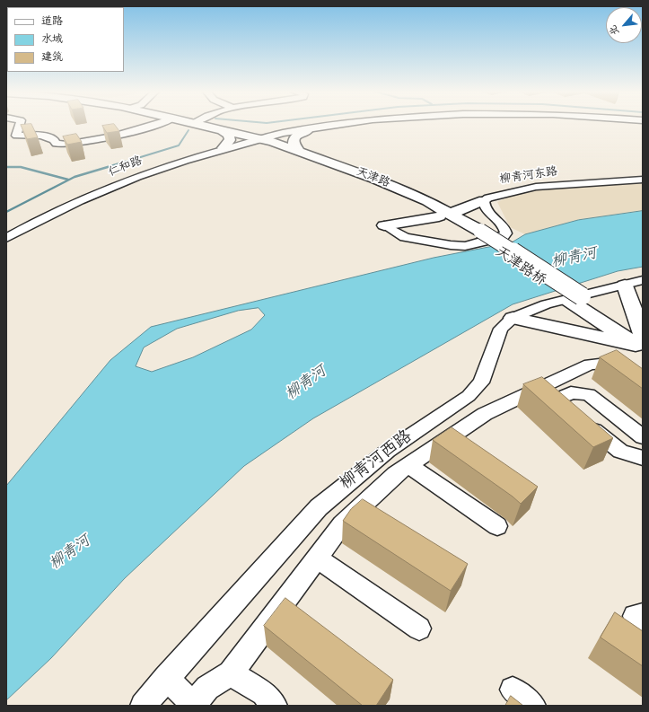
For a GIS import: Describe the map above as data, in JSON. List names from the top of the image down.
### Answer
{
  "streets": {
    "main road": ["天津路", "天津路桥"],
    "street": ["仁和路", "柳青河东路", "柳青河西路"]
  },
  "crossings": [
    ["仁和路", "天津路"],
    ["天津路", "天津路桥"]
  ],
  "water": ["柳青河"],
  "legend": ["道路", "水域", "建筑"],
  "north": "bottom left"
}
